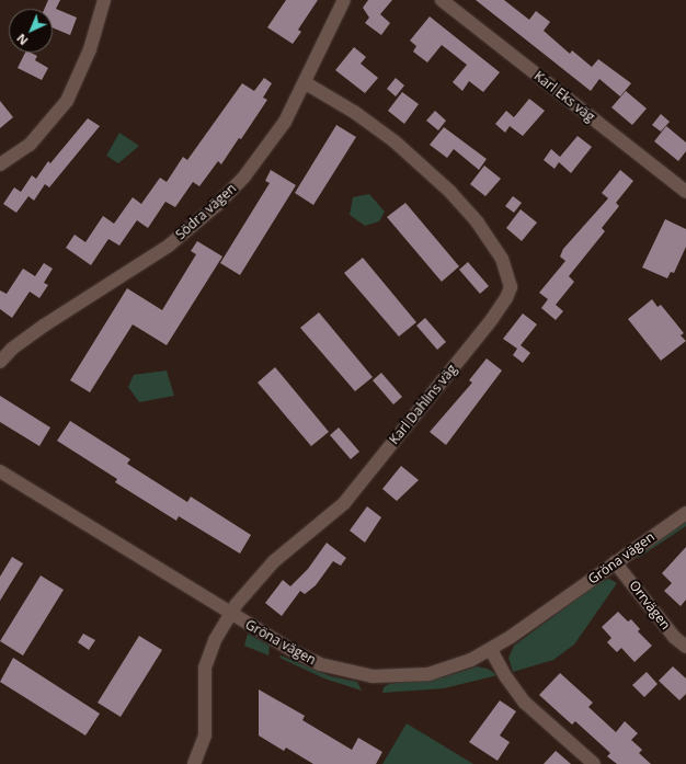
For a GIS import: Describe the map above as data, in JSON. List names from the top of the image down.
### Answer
{
  "streets": {
    "street": [
      "Karl Eks väg",
      "Södra vägen",
      "Karl Dahlins väg",
      "Gröna vägen",
      "Orrvägen"
    ]
  },
  "crossings": [
    ["Södra vägen", "Karl Dahlins väg"],
    ["Karl Dahlins väg", "Gröna vägen"],
    ["Gröna vägen", "Orrvägen"]
  ],
  "north": "bottom left"
}
